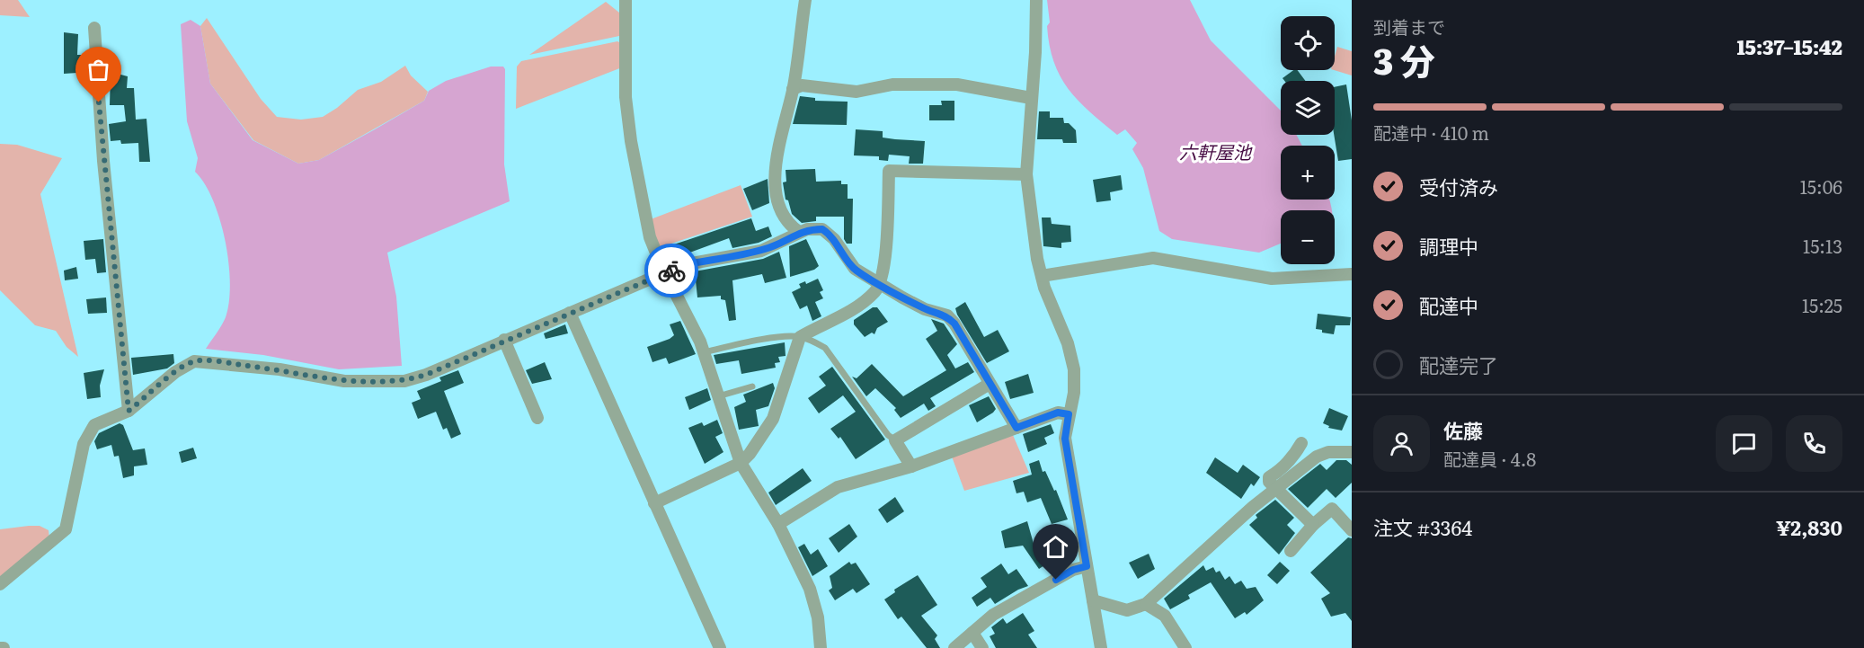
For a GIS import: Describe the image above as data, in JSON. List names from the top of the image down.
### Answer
{
  "water": ["六軒屋池"],
  "page": {
    "heading": ["3 分", "到着まで", "15:37–15:42"],
    "panel": [
      "佐藤",
      "配達員 · 4.8",
      "注文 #3364",
      "¥2,830"
    ],
    "map_buttons": ["+", "−"],
    "bar": "配達中 · 410 m",
    "list": [
      ["受付済み", "15:06"],
      ["調理中", "15:13"],
      ["配達中", "15:25"],
      "配達完了"
    ]
  }
}
